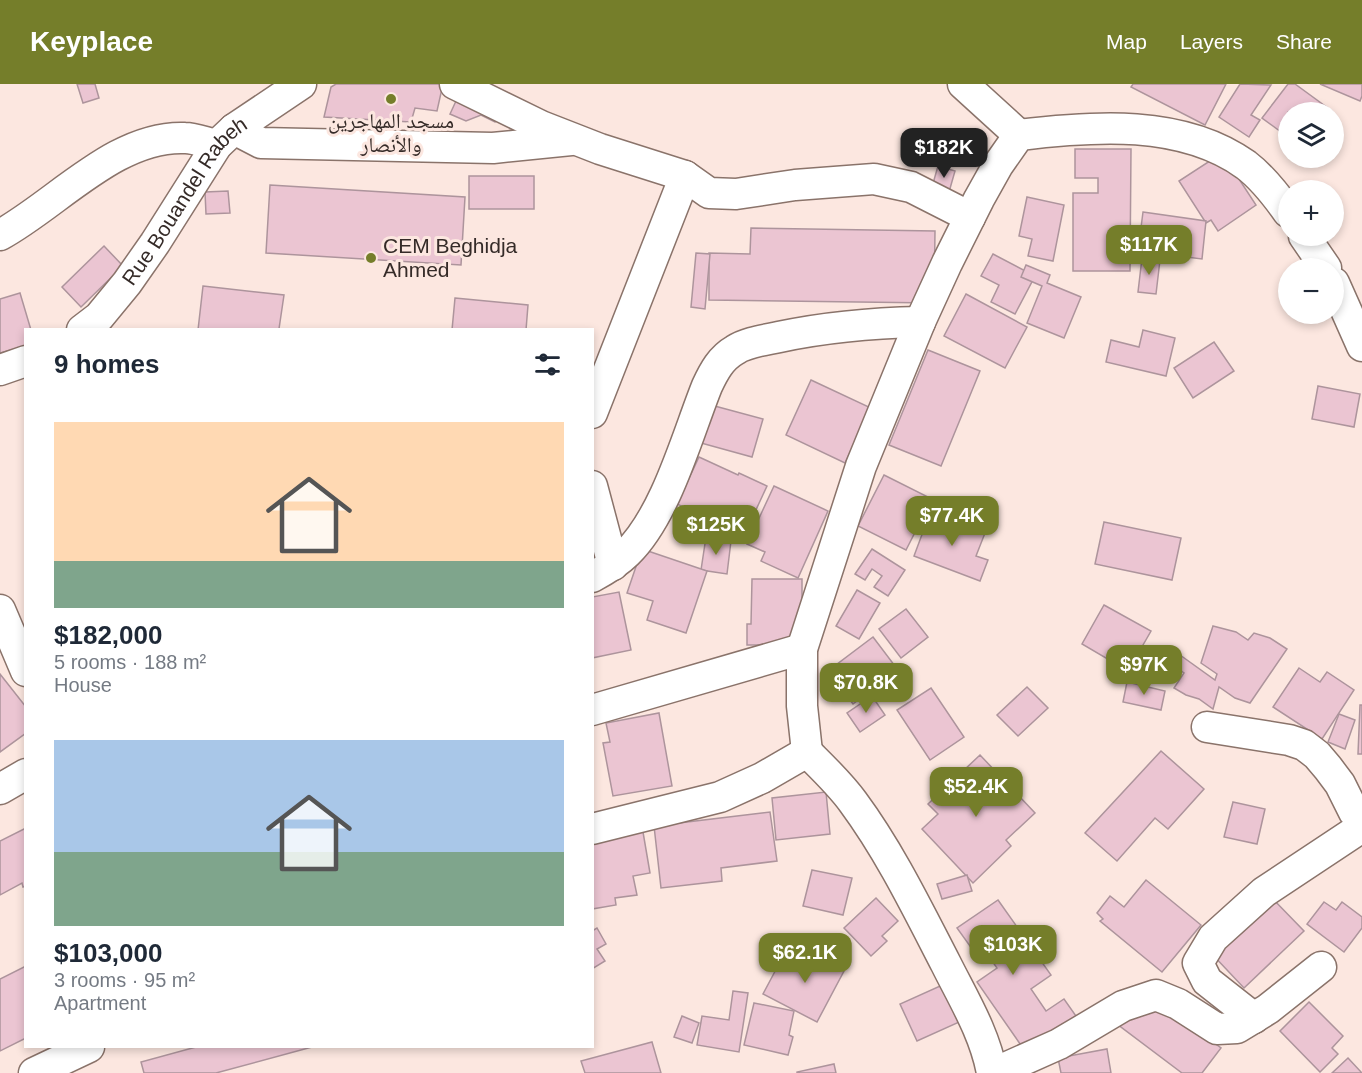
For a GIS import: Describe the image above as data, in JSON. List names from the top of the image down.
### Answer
{
  "streets": {
    "street": ["Rue Bouandel Rabeh"]
  },
  "places": ["مسجد المهاجرين والأنصار", "CEM Beghidja Ahmed"],
  "page": {
    "header": "Keyplace",
    "nav": ["Map", "Layers", "Share"],
    "map_buttons": ["+", "−"],
    "price": [
      "$182K",
      "$117K",
      "$77.4K",
      "$125K",
      "$97K",
      "$70.8K",
      "$52.4K",
      "$103K",
      "$62.1K"
    ],
    "heading": "9 homes",
    "list": [
      {
        "name": "$182,000",
        "note": "5 rooms · 188 m² · House"
      },
      {
        "name": "$103,000",
        "note": "3 rooms · 95 m² · Apartment"
      }
    ]
  }
}
